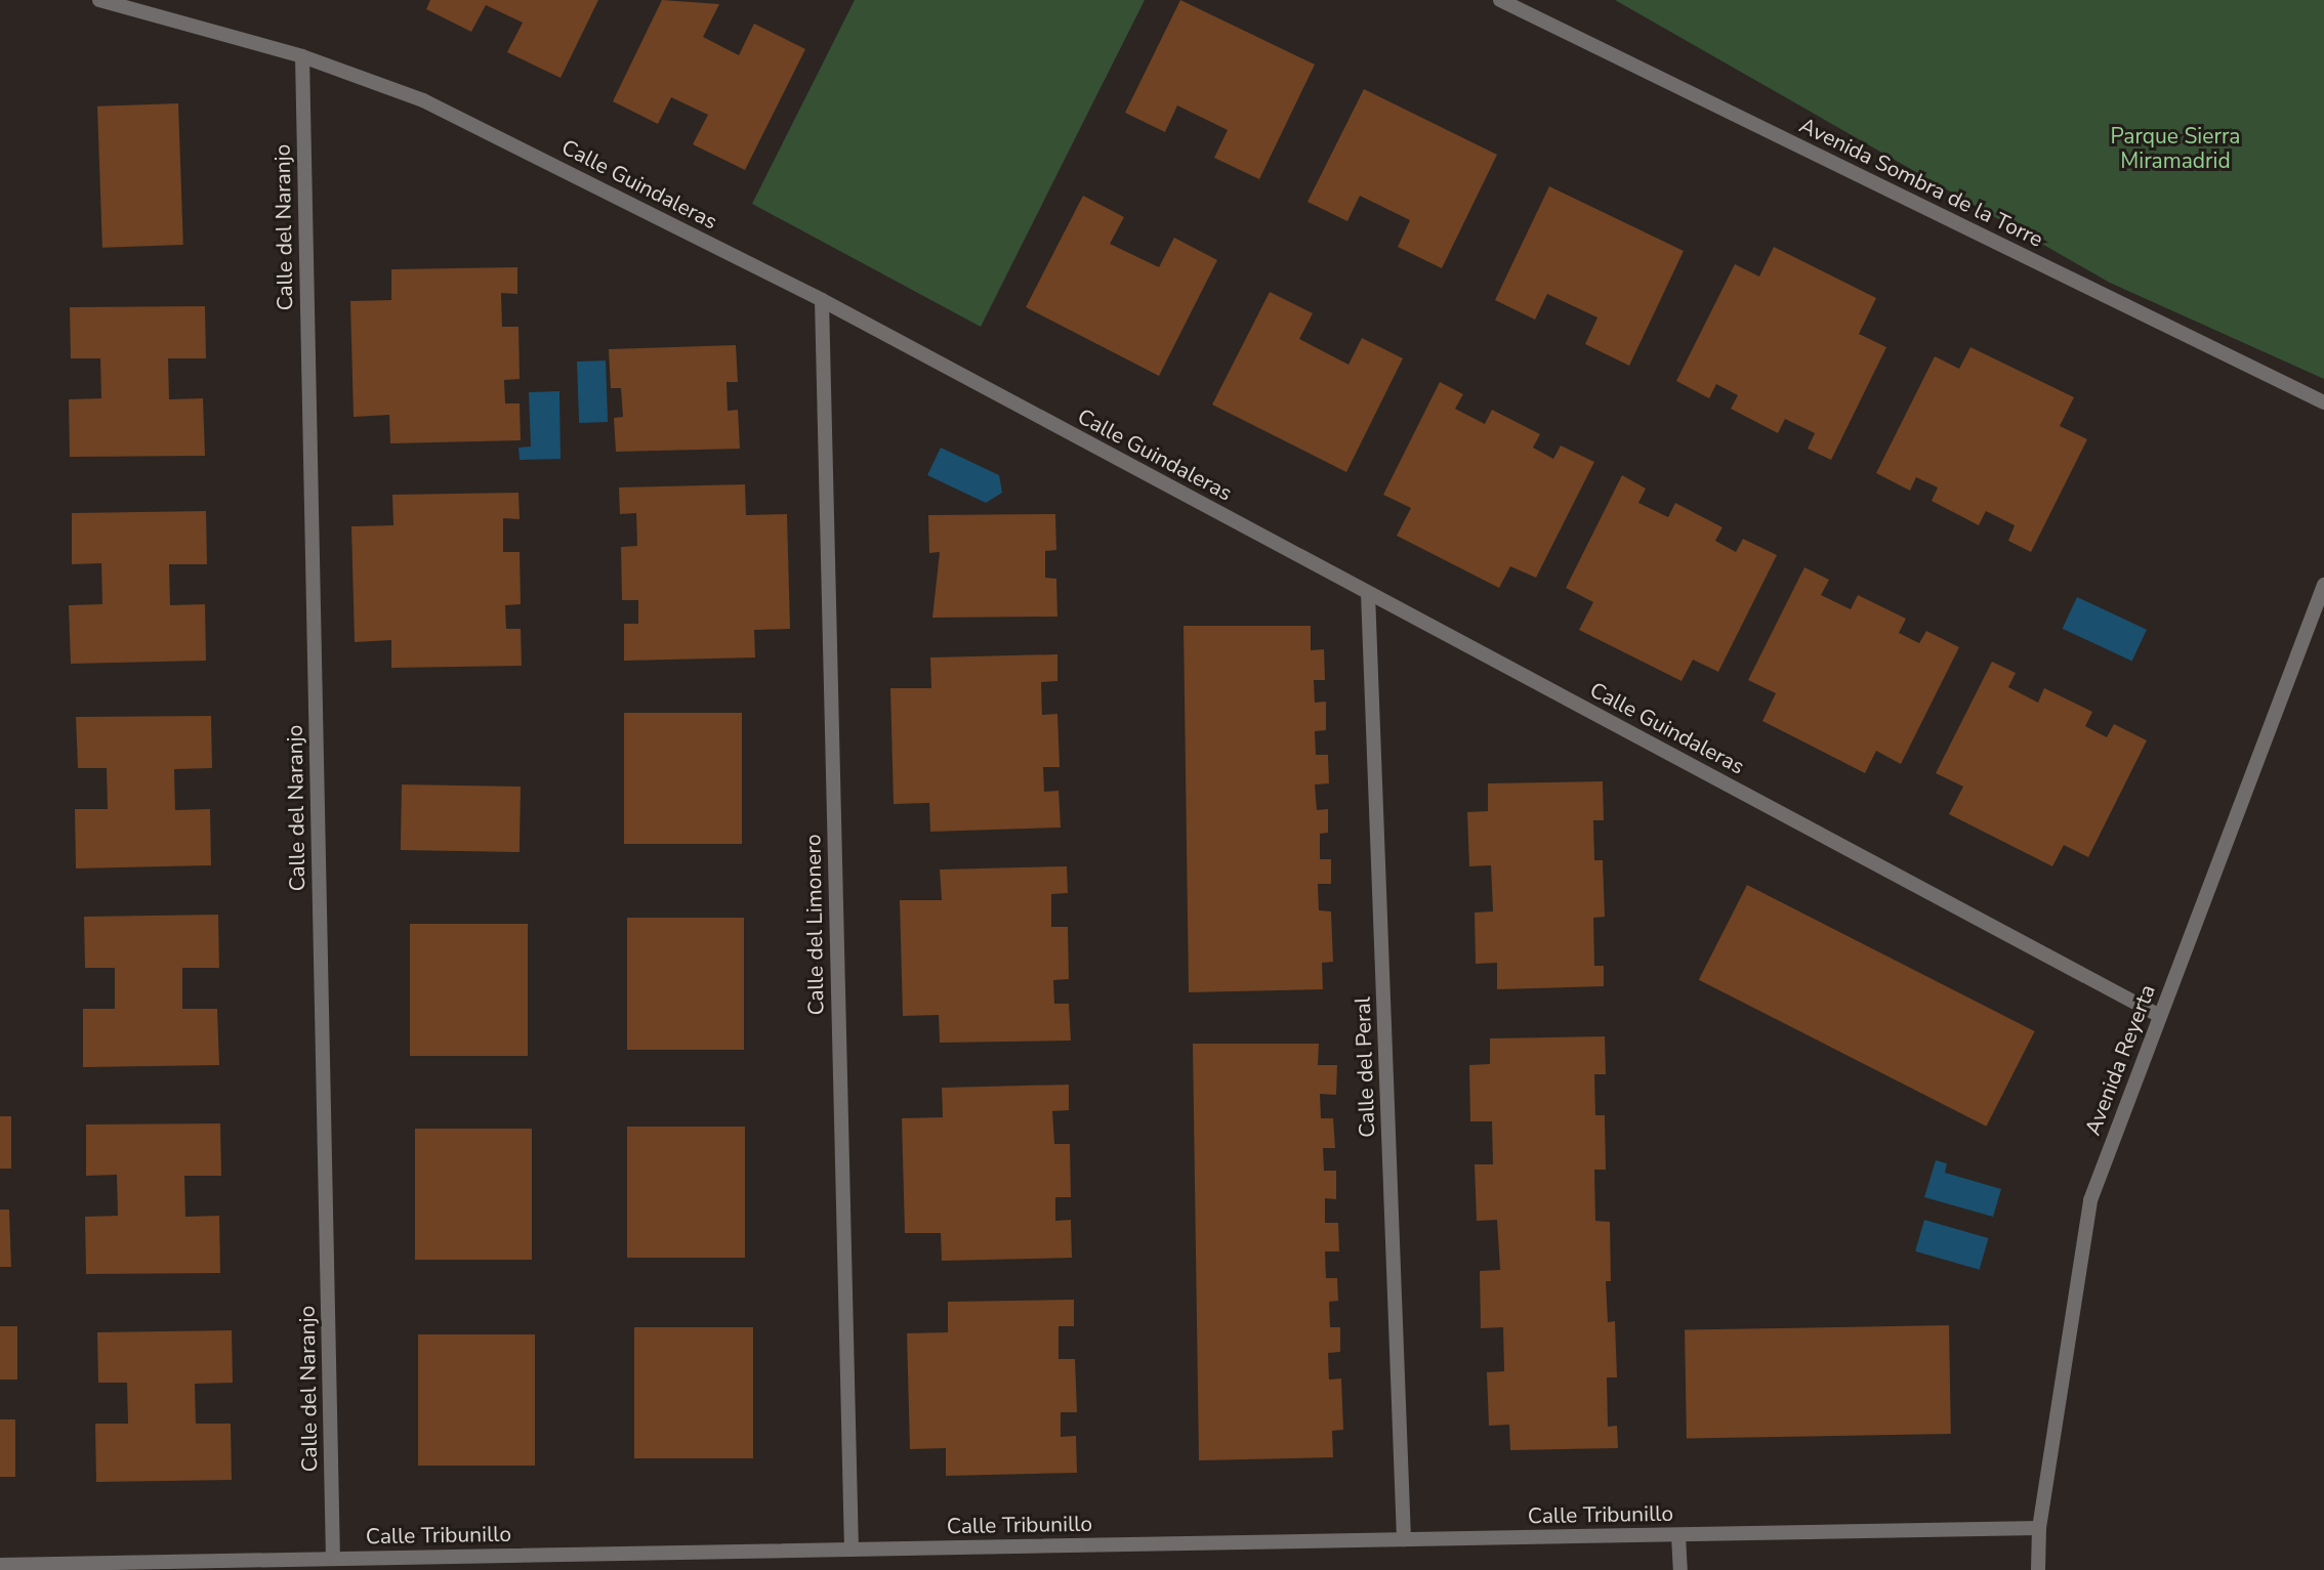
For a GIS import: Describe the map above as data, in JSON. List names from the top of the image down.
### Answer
{
  "streets": {
    "street": [
      "Avenida Sombra de la Torre",
      "Calle Guindaleras",
      "Calle del Naranjo",
      "Calle del Limonero",
      "Avenida Reyerta",
      "Calle del Peral",
      "Calle Tribunillo"
    ]
  },
  "crossings": [
    ["Calle Guindaleras", "Calle del Naranjo"],
    ["Calle Guindaleras", "Calle del Limonero"],
    ["Calle Guindaleras", "Avenida Reyerta"],
    ["Calle Guindaleras", "Calle del Peral"],
    ["Calle del Naranjo", "Calle Tribunillo"],
    ["Calle del Limonero", "Calle Tribunillo"],
    ["Avenida Reyerta", "Calle Tribunillo"],
    ["Calle del Peral", "Calle Tribunillo"]
  ],
  "parks": ["Parque Sierra Miramadrid"]
}
